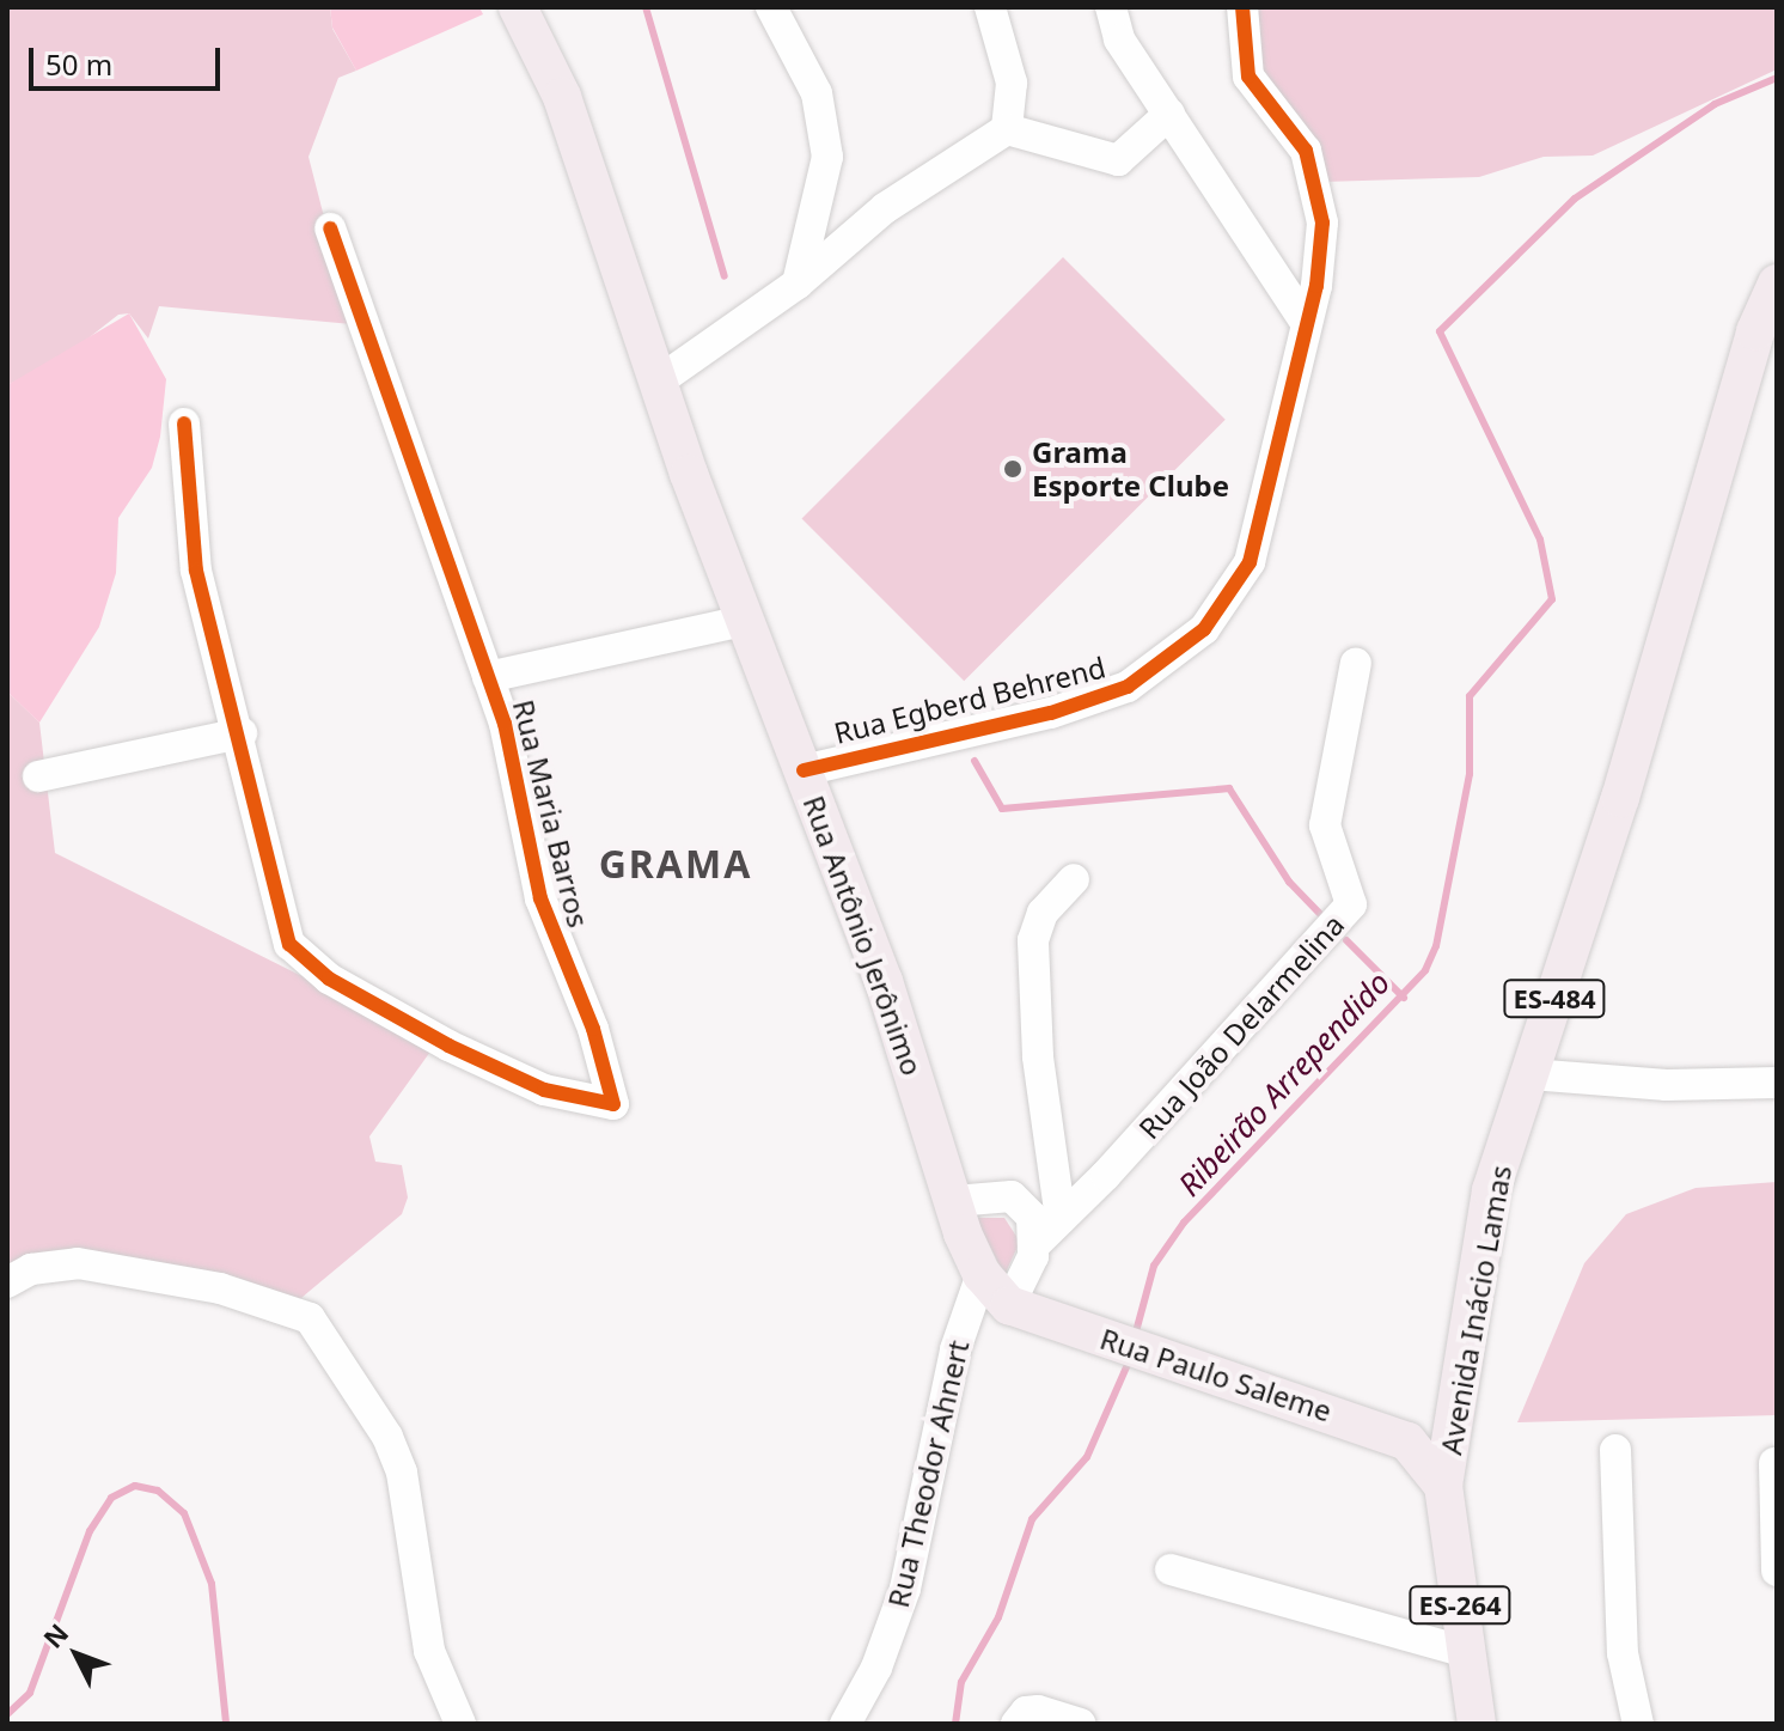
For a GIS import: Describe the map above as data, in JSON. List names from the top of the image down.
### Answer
{
  "streets": {
    "main road": [
      "Rua Antônio Jerônimo",
      "ES-484",
      "Avenida Inácio Lamas",
      "Rua Paulo Saleme",
      "ES-264"
    ],
    "street": [
      "Rua Egberd Behrend",
      "Rua Maria Barros",
      "Rua João Delarmelina",
      "Rua Theodor Ahnert"
    ]
  },
  "crossings": [
    ["Rua Egberd Behrend", "Rua Antônio Jerônimo"],
    ["Rua Antônio Jerônimo", "Rua Theodor Ahnert"],
    ["Avenida Inácio Lamas", "Rua Paulo Saleme"]
  ],
  "districts": ["GRAMA"],
  "water": ["Ribeirão Arrependido"],
  "places": ["Grama Esporte Clube"],
  "scale_bar": "50 m",
  "north": "top left"
}
